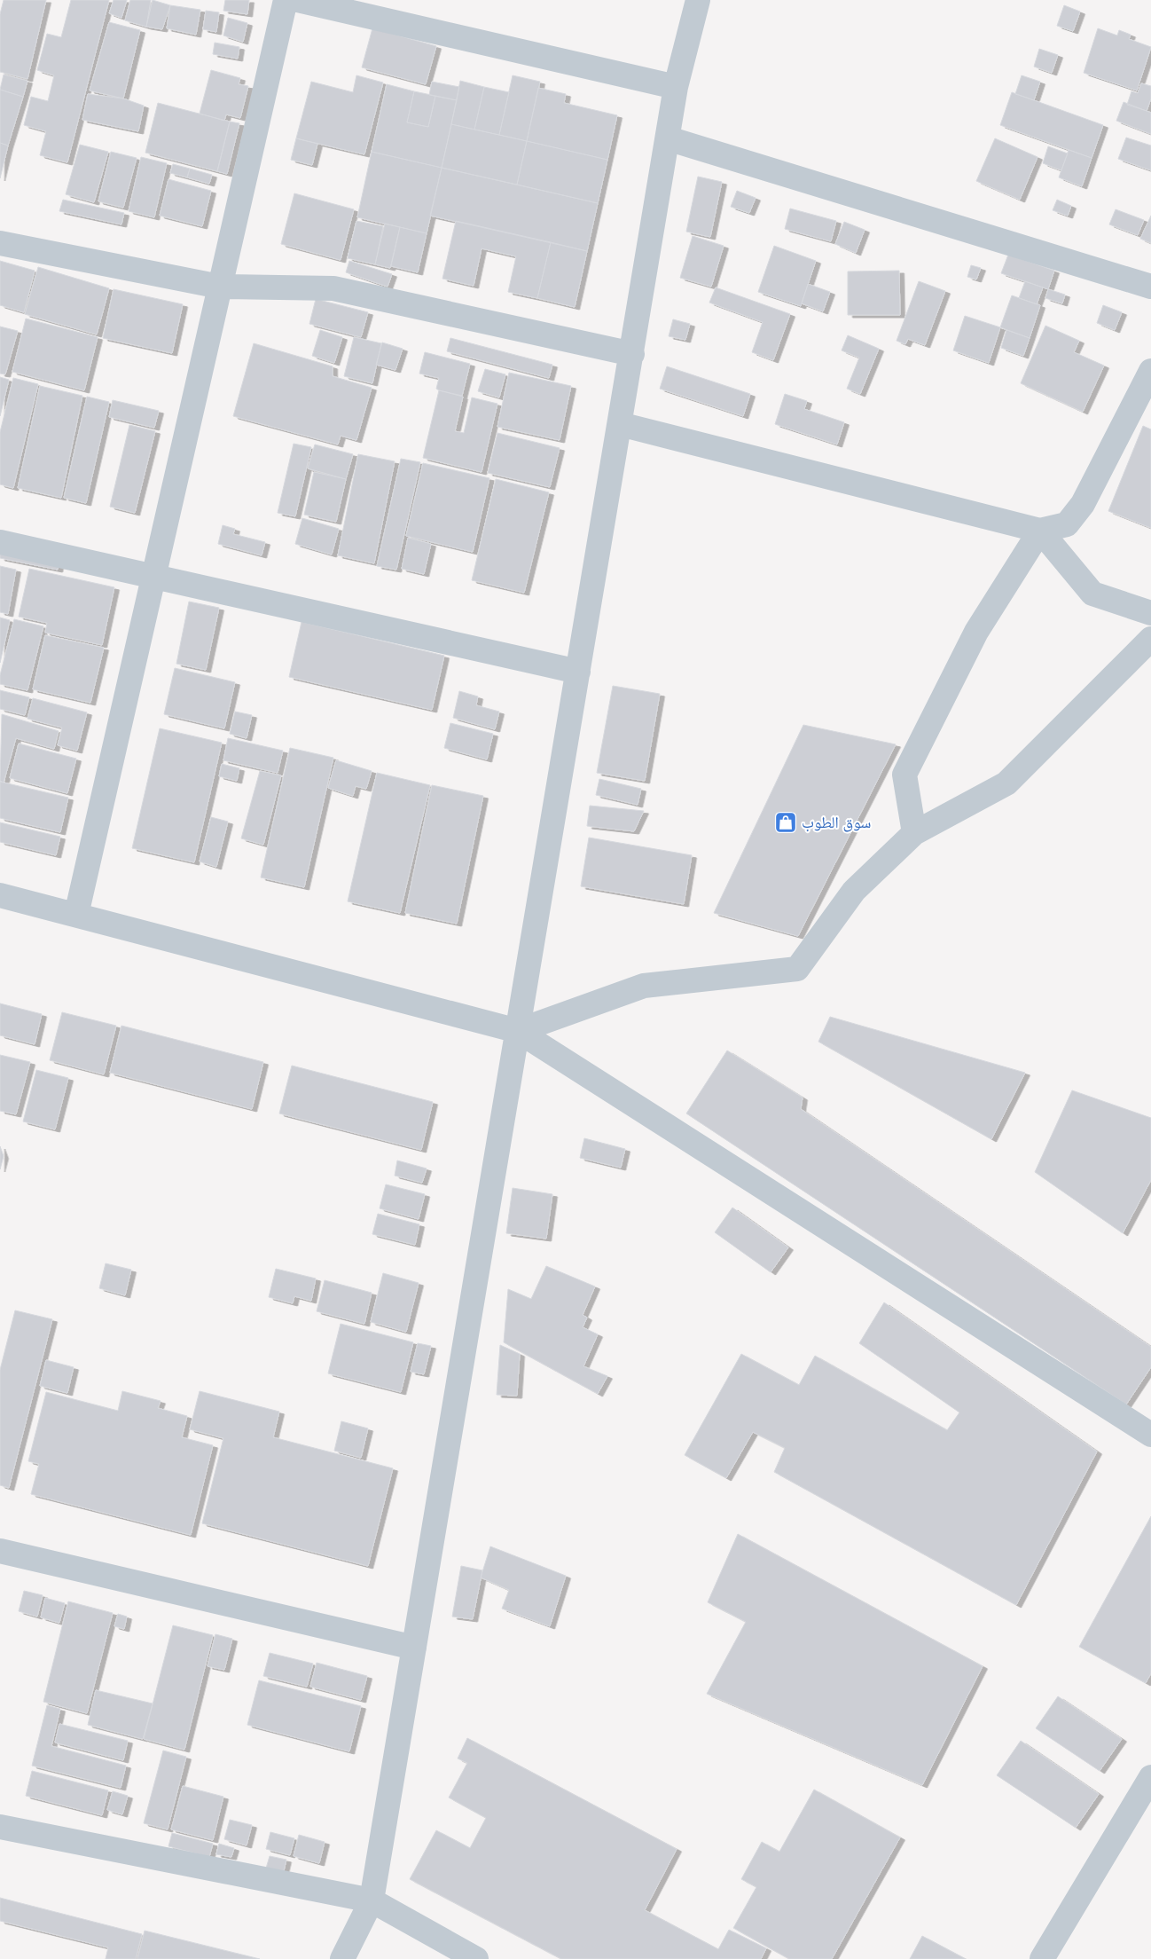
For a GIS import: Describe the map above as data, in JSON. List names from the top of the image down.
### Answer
{
  "places": {
    "shop": ["سوق الطوب"]
  }
}
